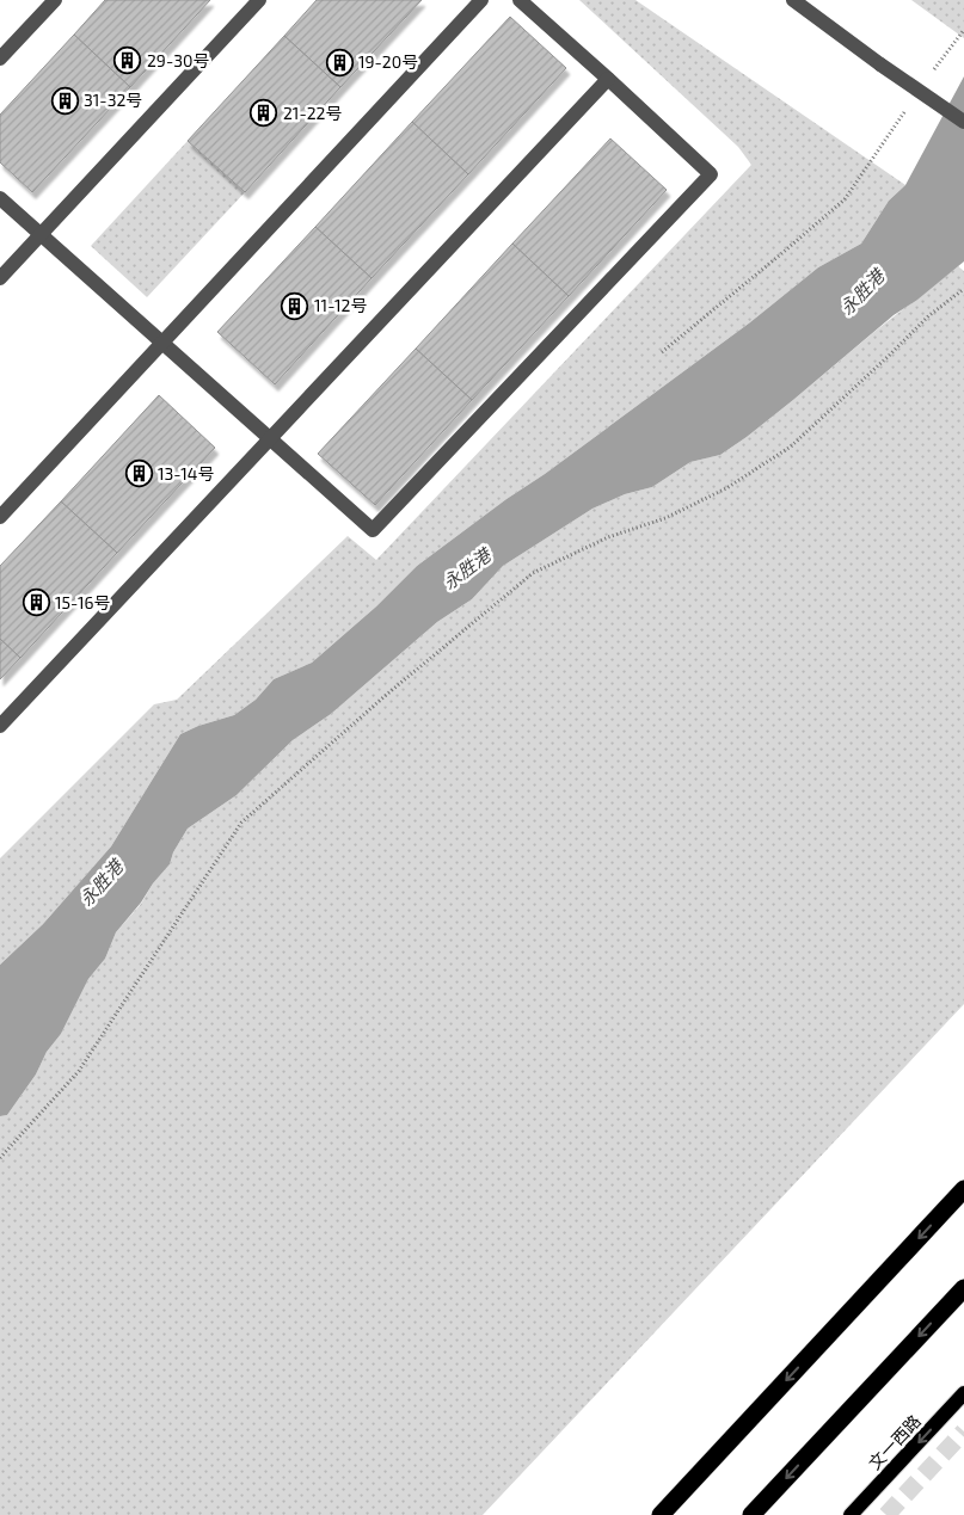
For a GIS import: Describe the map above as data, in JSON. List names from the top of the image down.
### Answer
{
  "streets": {
    "main road": ["文一西路"]
  },
  "one_way": ["文一西路"],
  "water": ["永胜港"],
  "places": {
    "building": [
      "29-30号",
      "19-20号",
      "31-32号",
      "21-22号",
      "11-12号",
      "13-14号",
      "15-16号"
    ]
  }
}
